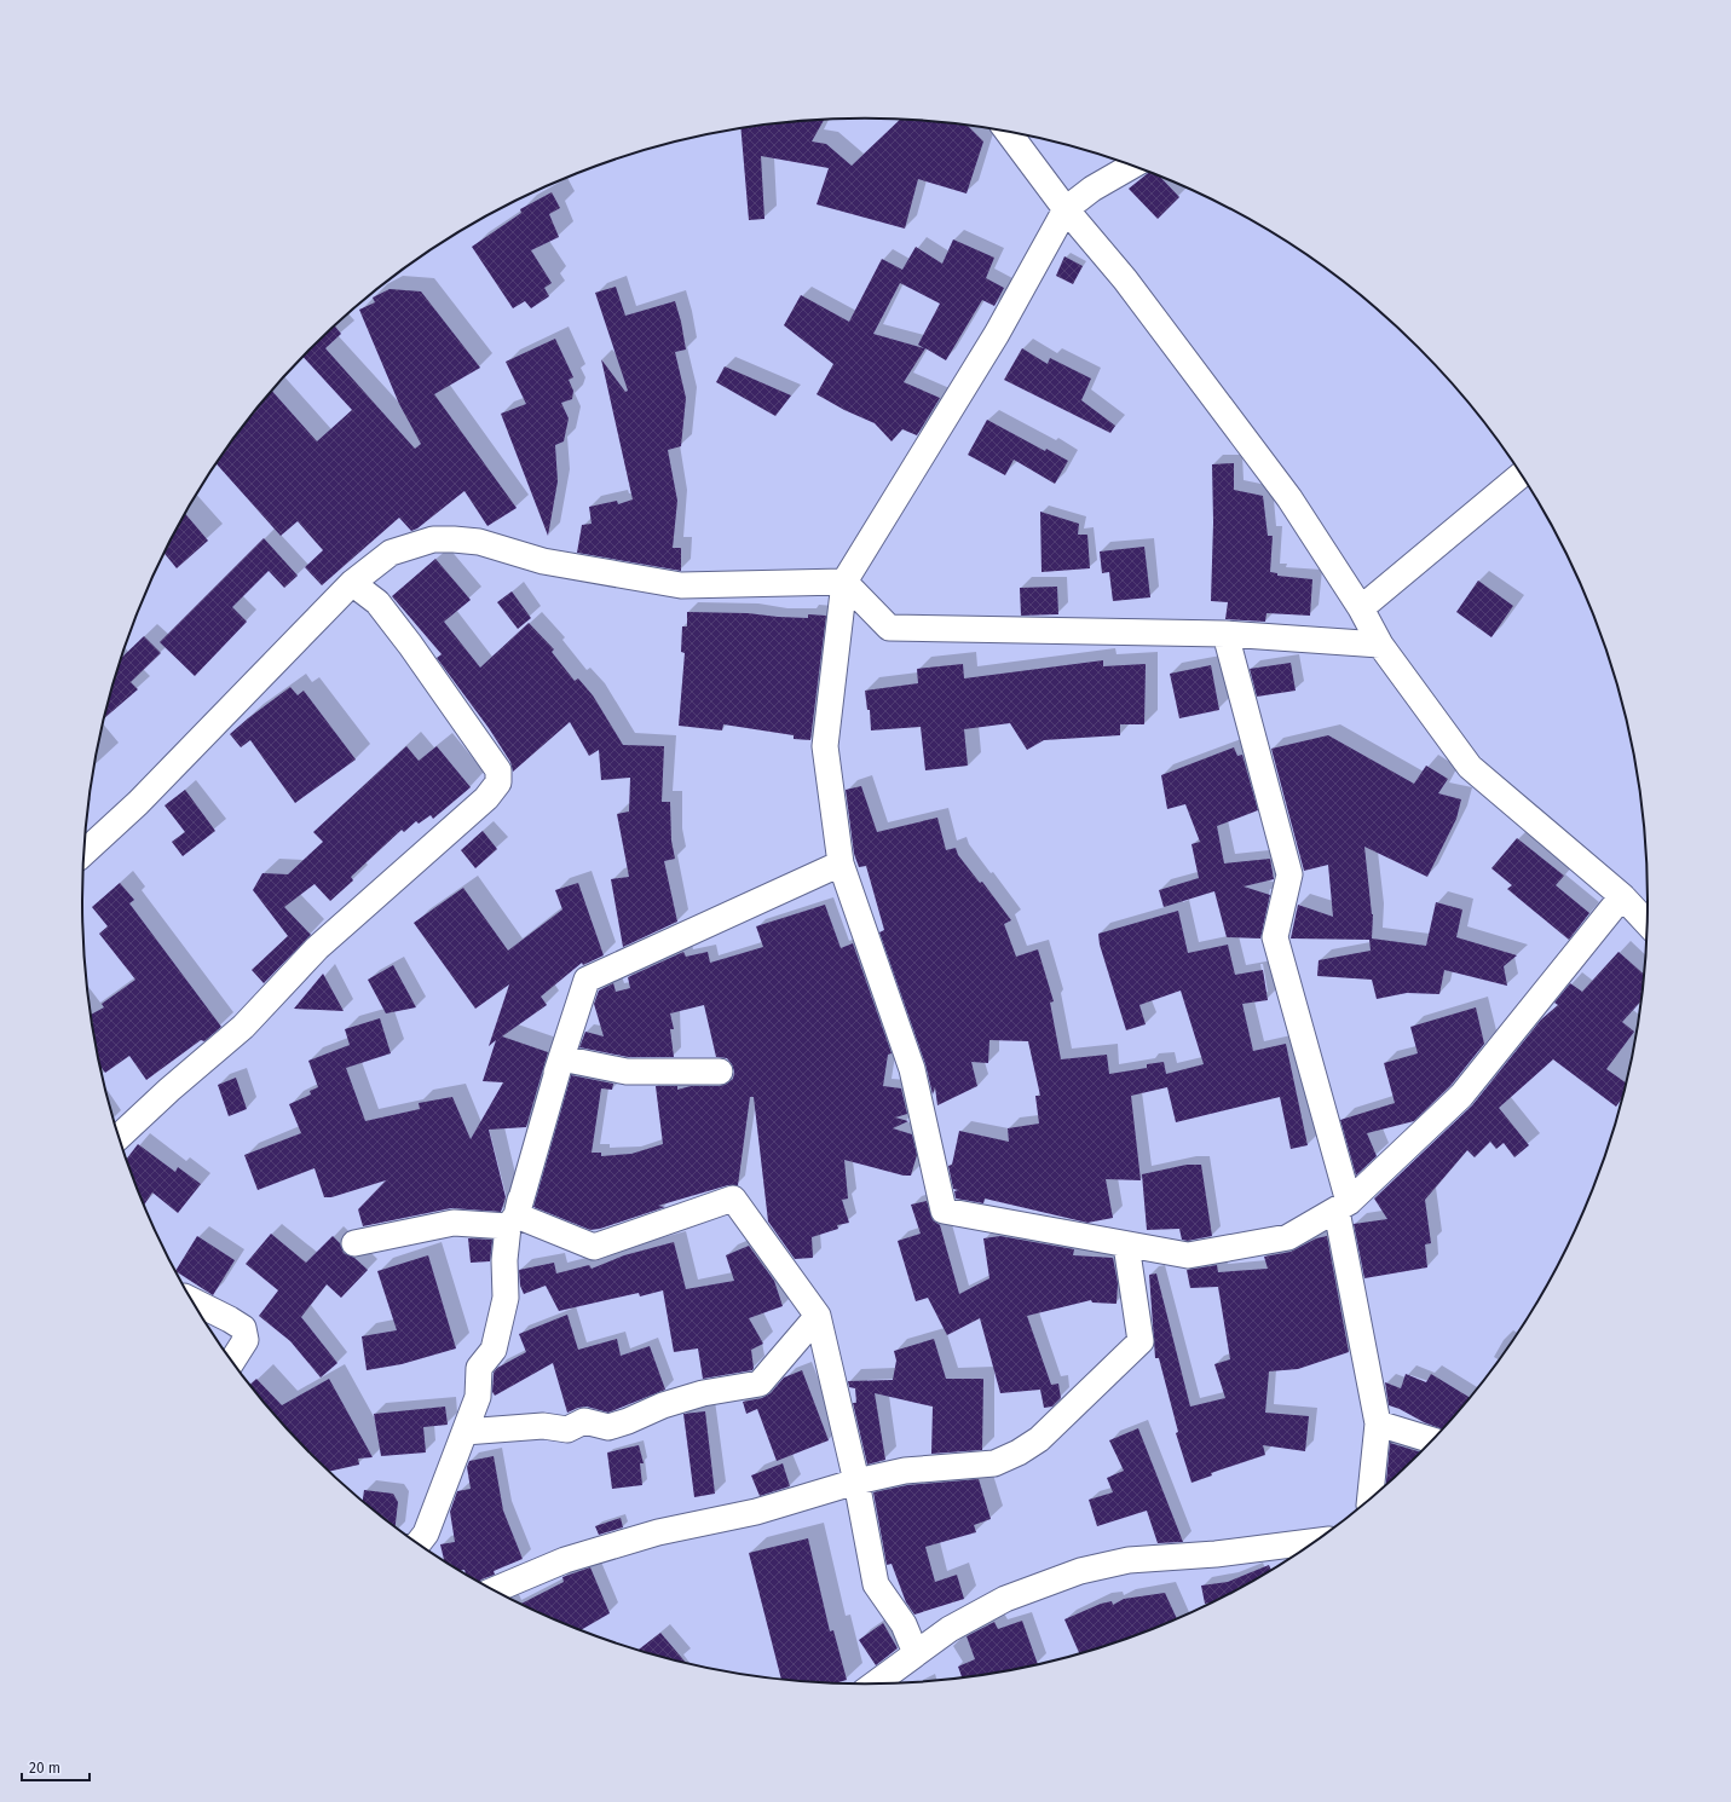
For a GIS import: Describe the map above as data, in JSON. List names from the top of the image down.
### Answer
{
  "scale_bar": "20 m"
}
